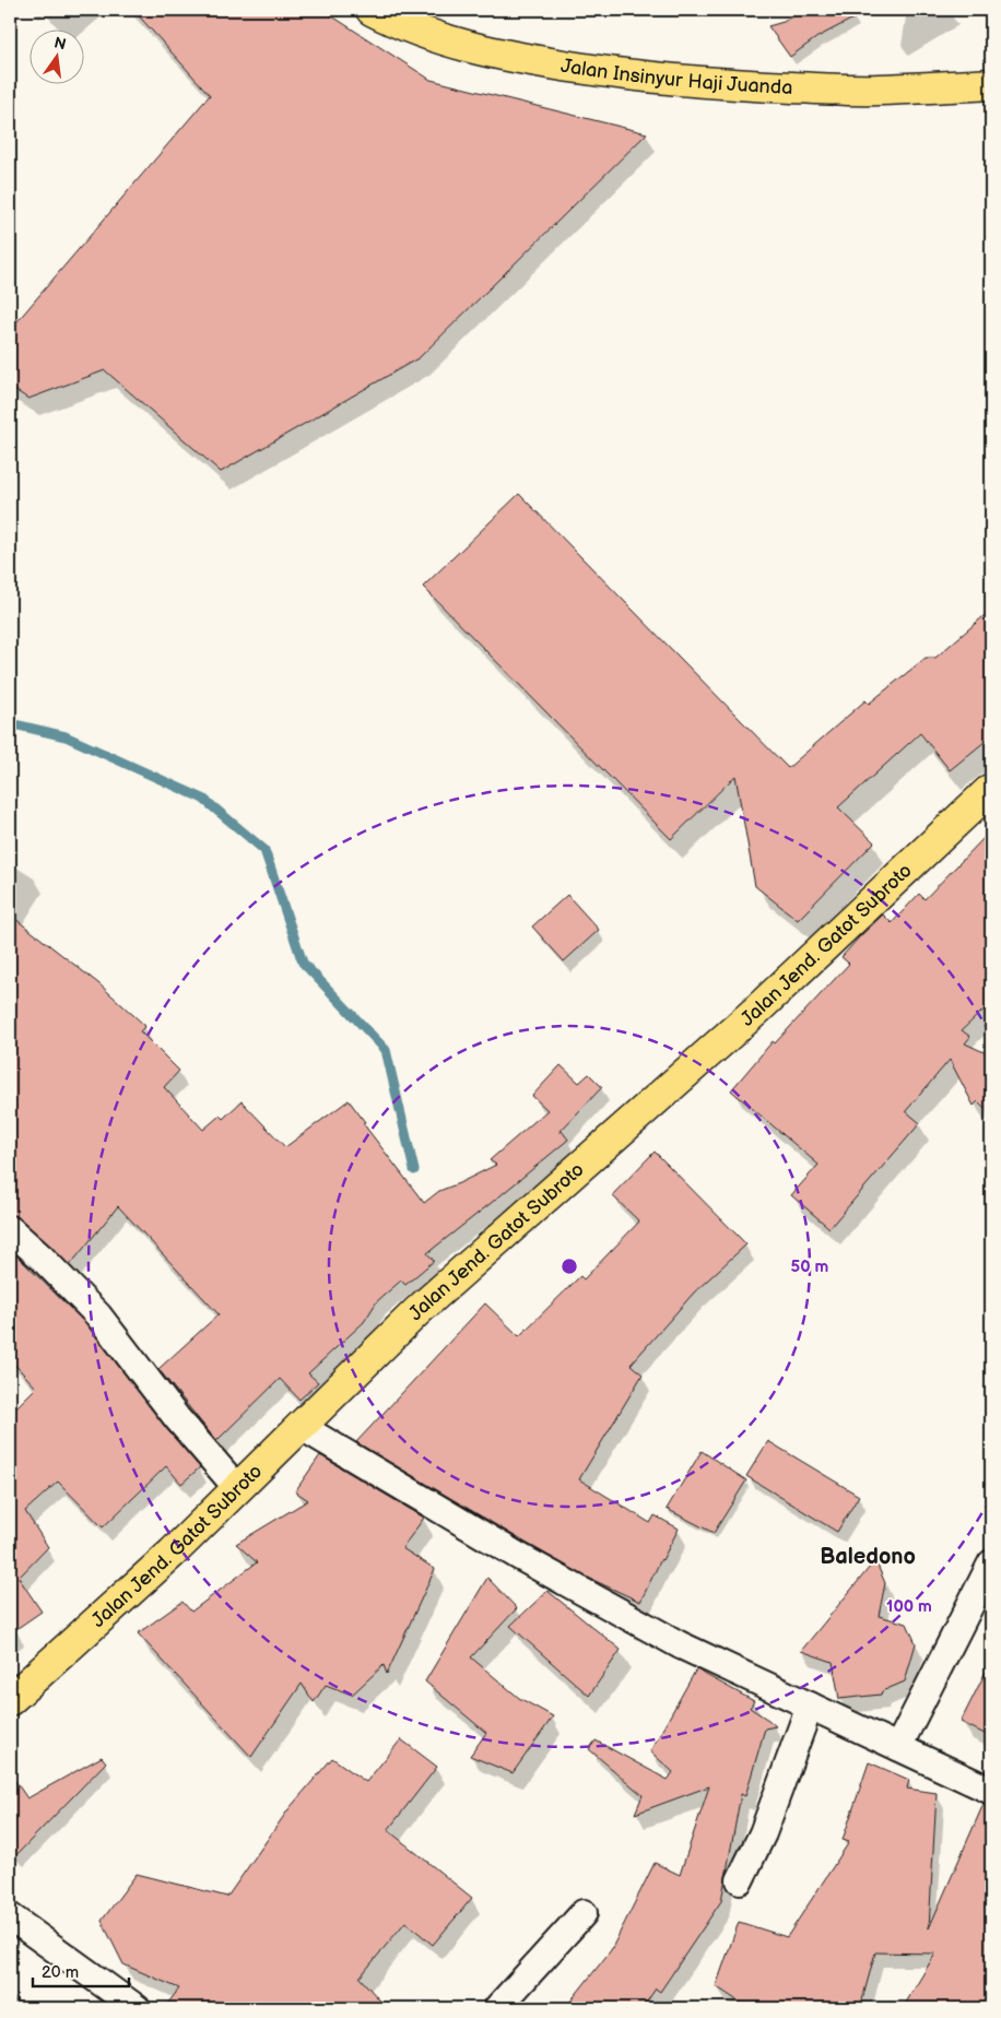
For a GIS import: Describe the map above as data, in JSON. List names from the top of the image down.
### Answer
{
  "streets": {
    "main road": ["Jalan Insinyur Haji Juanda", "Jalan Jend. Gatot Subroto"]
  },
  "districts": ["Baledono"],
  "scale_bar": "20 m",
  "north": "top",
  "rings": ["50 m", "100 m"]
}
